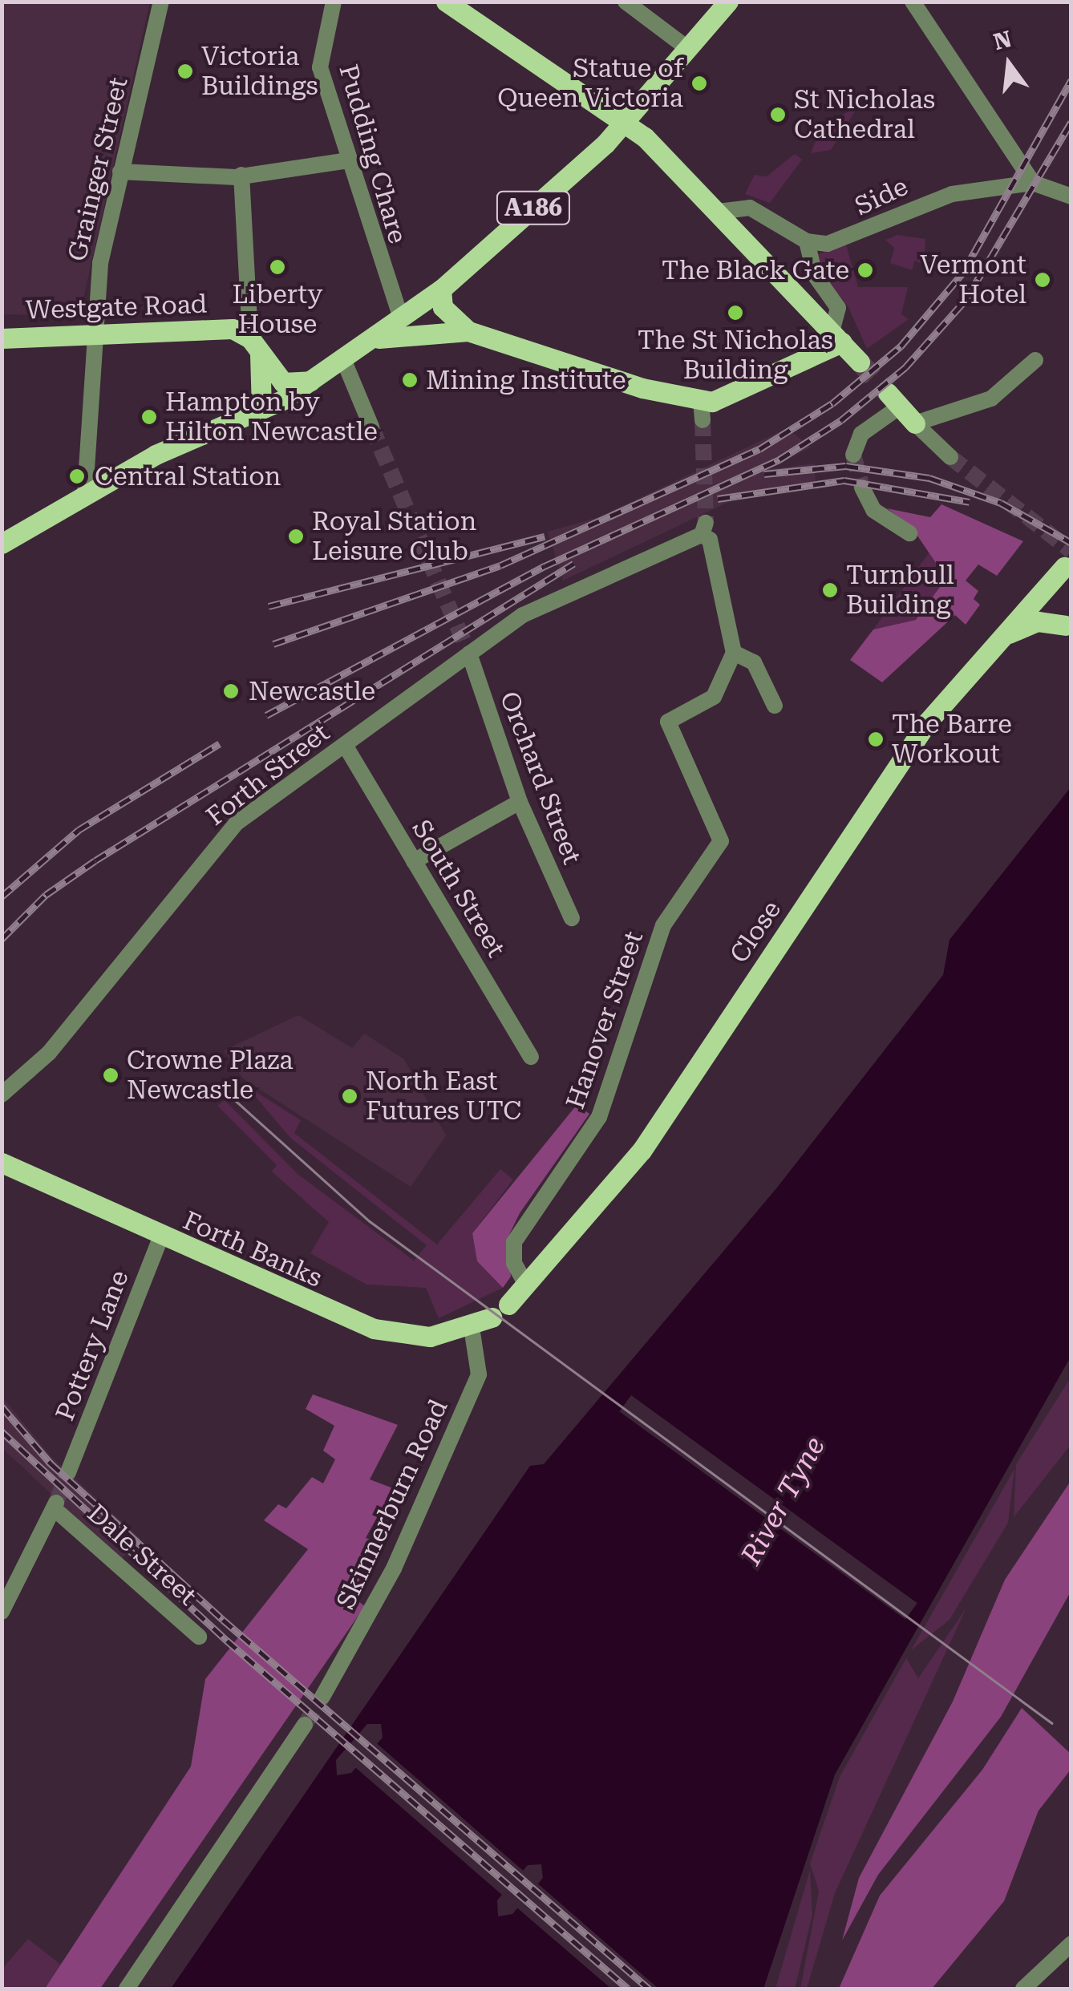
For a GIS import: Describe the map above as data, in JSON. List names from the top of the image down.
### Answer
{
  "streets": {
    "main road": [
      "A186",
      "Westgate Road",
      "Close",
      "Forth Banks"
    ],
    "street": [
      "Pudding Chare",
      "Grainger Street",
      "Side",
      "Forth Street",
      "Orchard Street",
      "South Street",
      "Hanover Street",
      "Pottery Lane",
      "Skinnerburn Road",
      "Dale Street"
    ]
  },
  "crossings": [
    ["Pudding Chare", "A186"],
    ["Grainger Street", "Westgate Road"],
    ["Forth Street", "Orchard Street"],
    ["Forth Street", "South Street"],
    ["Forth Street", "Hanover Street"],
    ["Close", "Hanover Street"],
    ["Forth Banks", "Pottery Lane"],
    ["Forth Banks", "Skinnerburn Road"]
  ],
  "water": ["River Tyne"],
  "places": [
    "Victoria Buildings",
    "Statue of Queen Victoria",
    "St Nicholas Cathedral",
    "Liberty House",
    "The Black Gate",
    "Vermont Hotel",
    "The St Nicholas Building",
    "Mining Institute",
    "Hampton by Hilton Newcastle",
    "Central Station",
    "Royal Station Leisure Club",
    "Turnbull Building",
    "Newcastle",
    "The Barre Workout",
    "Crowne Plaza Newcastle",
    "North East Futures UTC"
  ],
  "north": "top"
}
